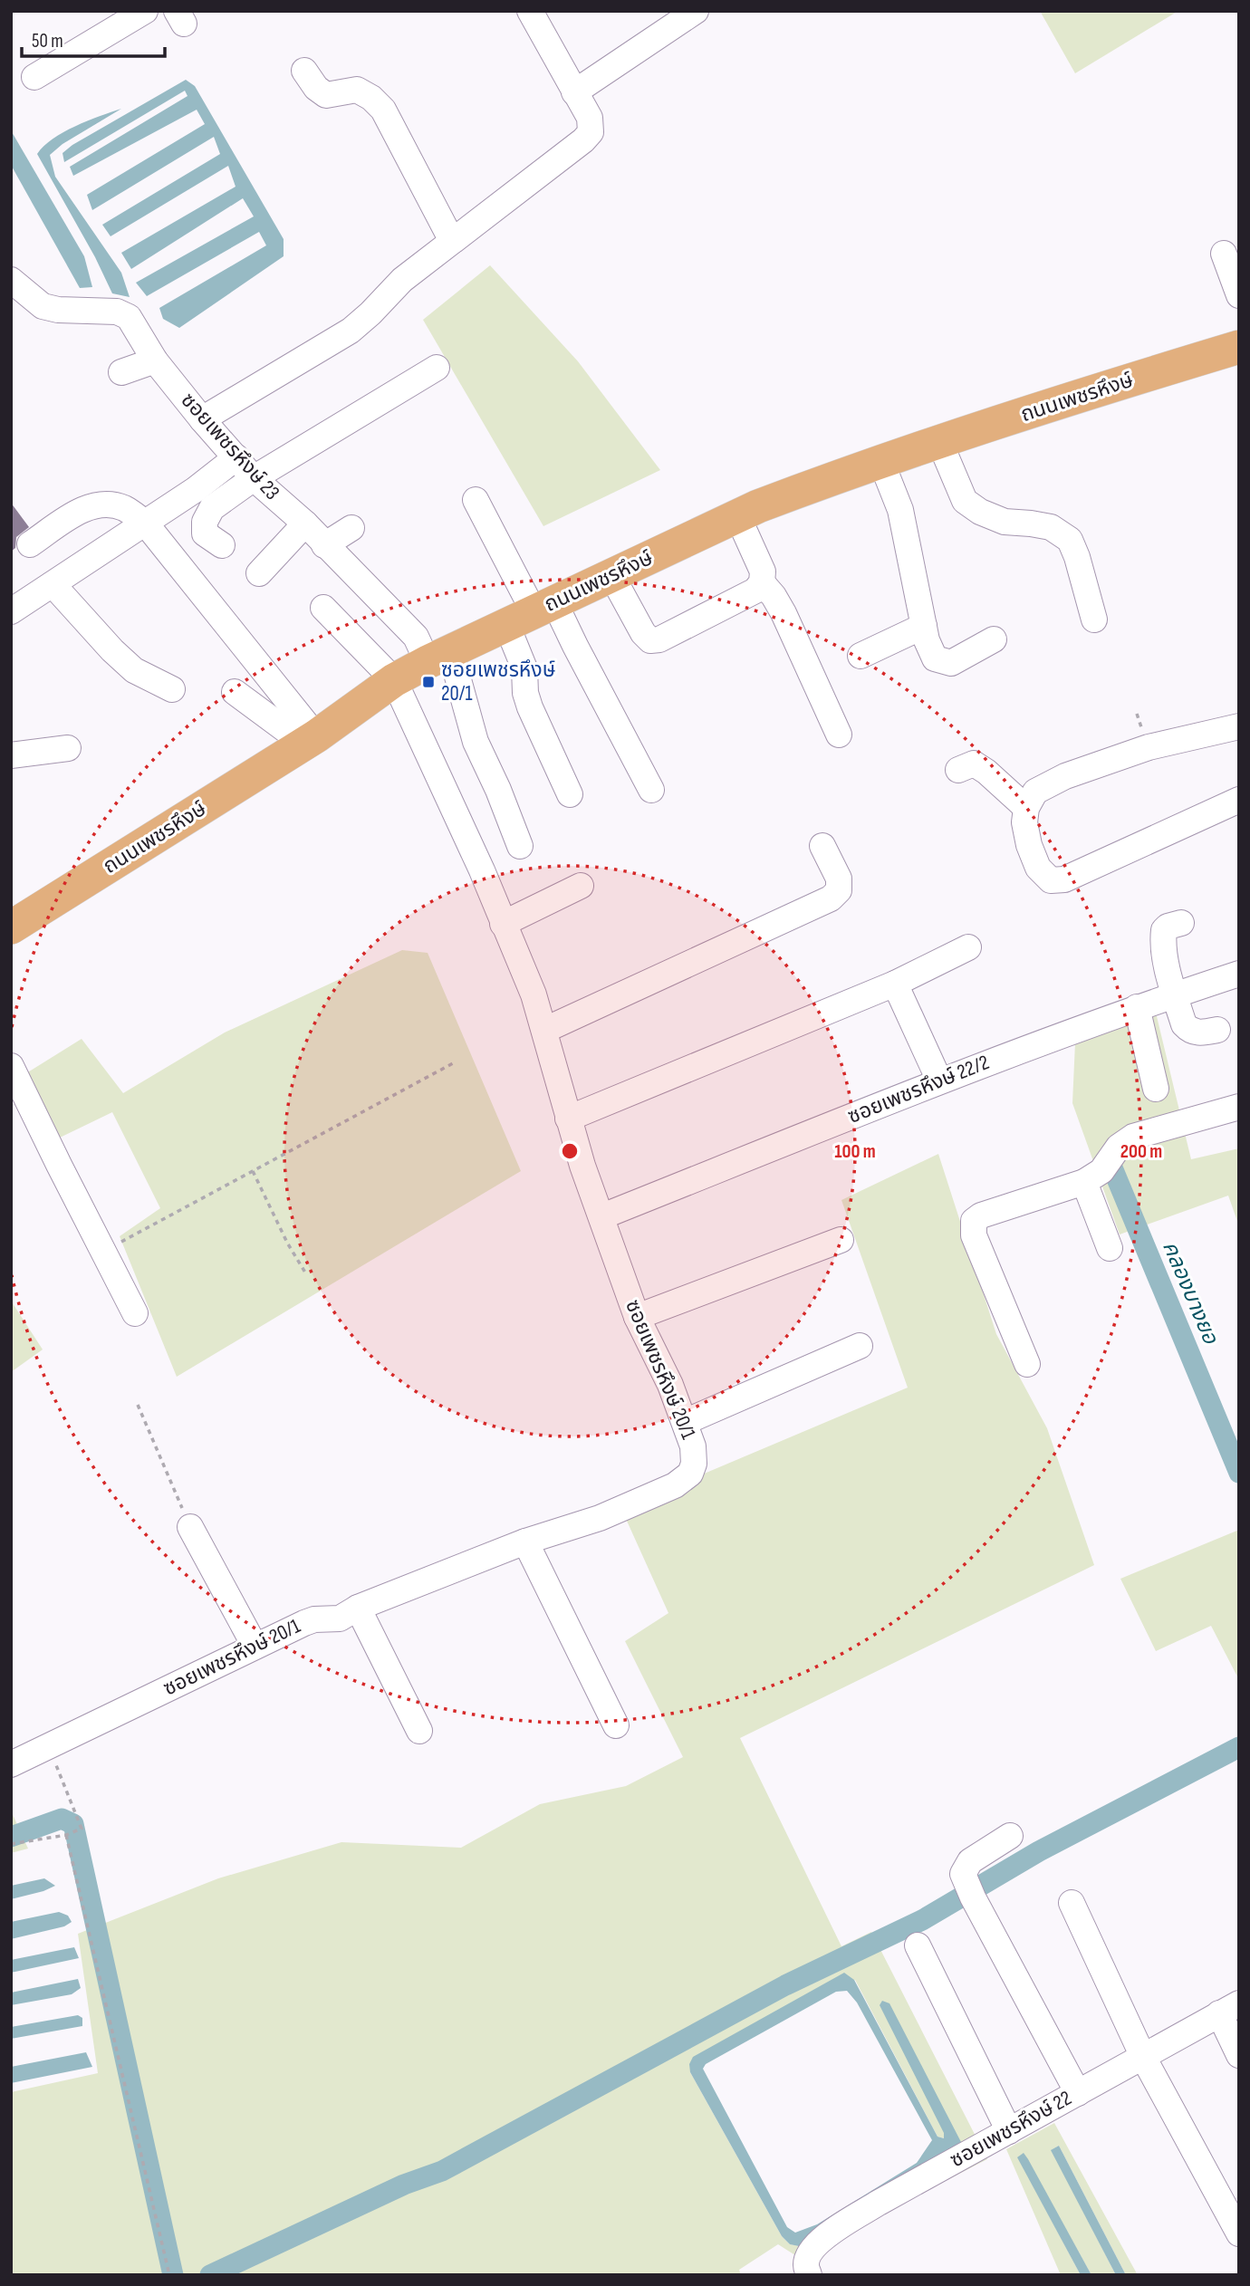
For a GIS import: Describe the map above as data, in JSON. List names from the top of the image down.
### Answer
{
  "streets": {
    "main road": ["ถนนเพชรหึงษ์"],
    "street": [
      "ซอยเพชรหึงษ์ 23",
      "ซอยเพชรหึงษ์ 22/2",
      "ซอยเพชรหึงษ์ 20/1",
      "ซอยเพชรหึงษ์ 22"
    ]
  },
  "crossings": [
    ["ถนนเพชรหึงษ์", "ซอยเพชรหึงษ์ 23"],
    ["ถนนเพชรหึงษ์", "ซอยเพชรหึงษ์ 20/1"],
    ["ซอยเพชรหึงษ์ 22/2", "ซอยเพชรหึงษ์ 20/1"]
  ],
  "water": ["คลองบางยอ"],
  "places": {
    "transit": ["ซอยเพชรหึงษ์ 20/1"]
  },
  "scale_bar": "50 m",
  "rings": ["100 m", "200 m"]
}
